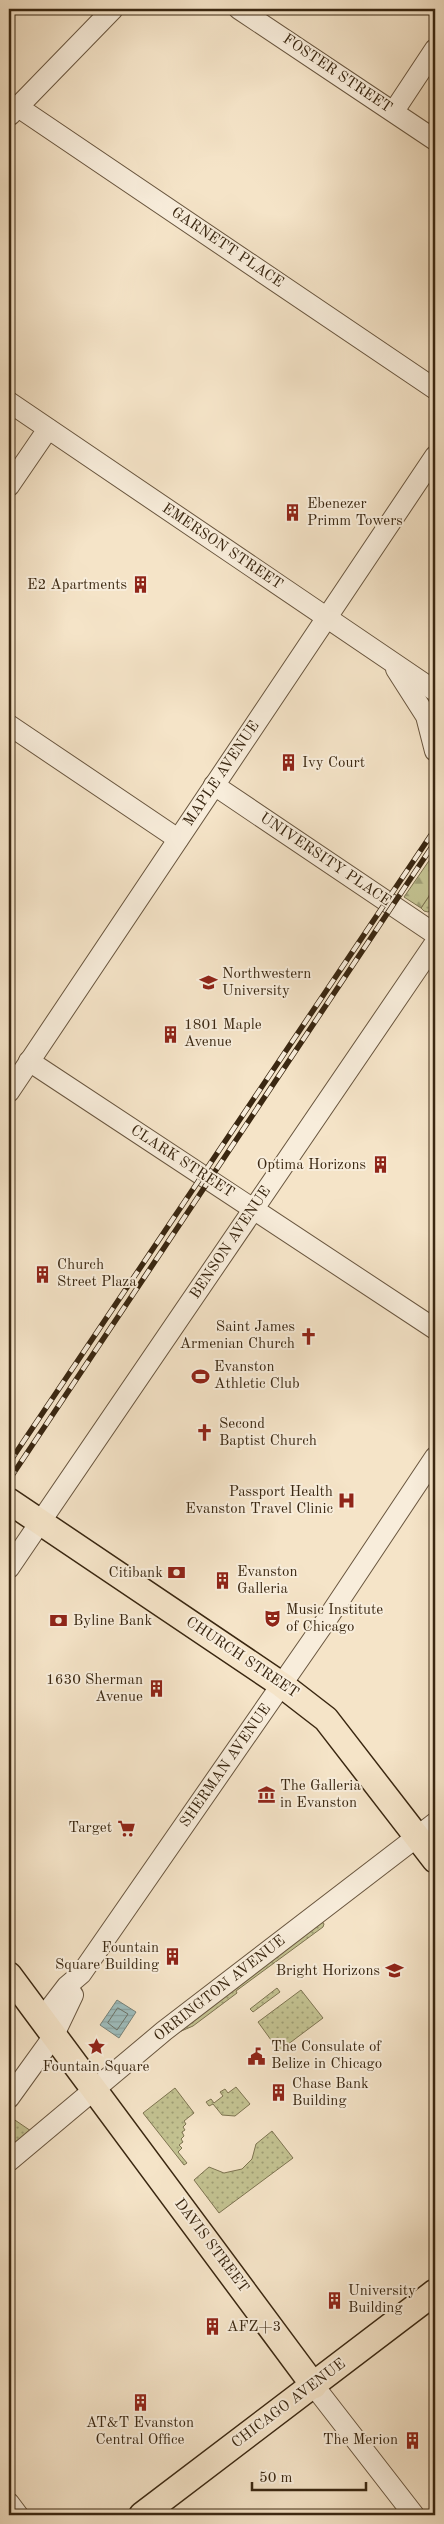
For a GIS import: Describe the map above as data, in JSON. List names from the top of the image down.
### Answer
{
  "streets": {
    "main road": ["CHURCH STREET", "DAVIS STREET", "CHICAGO AVENUE"],
    "street": [
      "FOSTER STREET",
      "GARNETT PLACE",
      "EMERSON STREET",
      "MAPLE AVENUE",
      "UNIVERSITY PLACE",
      "CLARK STREET",
      "BENSON AVENUE",
      "SHERMAN AVENUE",
      "ORRINGTON AVENUE"
    ]
  },
  "crossings": [
    ["EMERSON STREET", "MAPLE AVENUE"],
    ["MAPLE AVENUE", "UNIVERSITY PLACE"],
    ["MAPLE AVENUE", "CLARK STREET"],
    ["CLARK STREET", "BENSON AVENUE"],
    ["BENSON AVENUE", "CHURCH STREET"],
    ["CHURCH STREET", "SHERMAN AVENUE"],
    ["CHURCH STREET", "ORRINGTON AVENUE"],
    ["SHERMAN AVENUE", "DAVIS STREET"],
    ["ORRINGTON AVENUE", "DAVIS STREET"],
    ["DAVIS STREET", "CHICAGO AVENUE"]
  ],
  "places": {
    "building": [
      "Ebenezer Primm Towers",
      "E2 Apartments",
      "Ivy Court",
      "1801 Maple Avenue",
      "Optima Horizons",
      "Church Street Plaza",
      "Evanston Galleria",
      "1630 Sherman Avenue",
      "Fountain Square Building",
      "Chase Bank Building",
      "University Building",
      "AFZ+3",
      "AT&T Evanston Central Office",
      "The Merion"
    ],
    "school or university": ["Northwestern University", "Bright Horizons"],
    "church": ["Saint James Armenian Church", "Second Baptist Church"],
    "sports": ["Evanston Athletic Club"],
    "hospital": ["Passport Health Evanston Travel Clinic"],
    "bank": ["Citibank", "Byline Bank"],
    "theatre": ["Music Institute of Chicago"],
    "museum": ["The Galleria in Evanston"],
    "supermarket": ["Target"],
    "place": ["Fountain Square"],
    "public building": ["The Consulate of Belize in Chicago"]
  },
  "scale_bar": "50 m"
}
